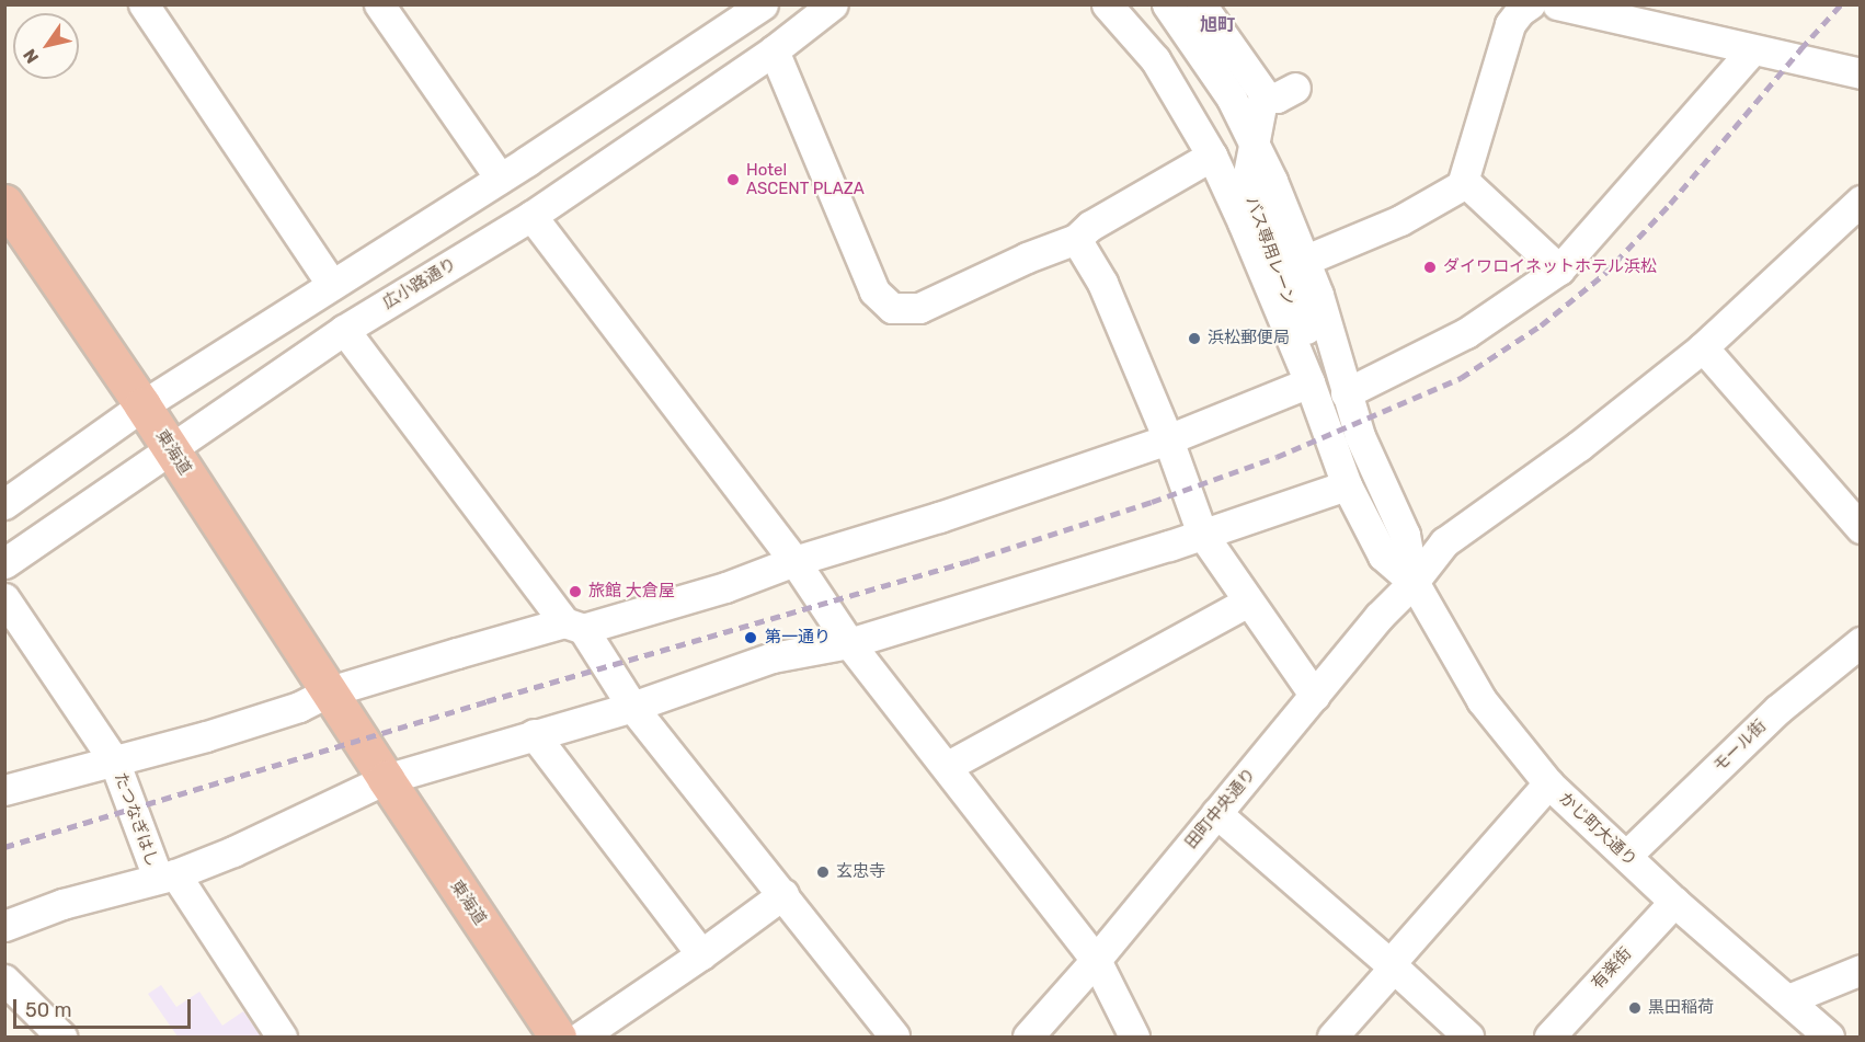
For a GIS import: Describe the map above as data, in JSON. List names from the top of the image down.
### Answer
{
  "streets": {
    "highway": ["東海道"],
    "street": [
      "バス専用レーン",
      "広小路通り",
      "モール街",
      "田町中央通り",
      "たつなぎはし",
      "かじ町大通り",
      "有楽街"
    ]
  },
  "crossings": [
    ["広小路通り", "東海道"],
    ["モール街", "かじ町大通り"],
    ["田町中央通り", "かじ町大通り"],
    ["かじ町大通り", "有楽街"]
  ],
  "districts": ["旭町"],
  "places": [
    "Hotel ASCENT PLAZA",
    "ダイワロイネットホテル浜松",
    "浜松郵便局",
    "旅館 大倉屋",
    "第一通り",
    "玄忠寺",
    "黒田稲荷"
  ],
  "scale_bar": "50 m",
  "north": "bottom left"
}
